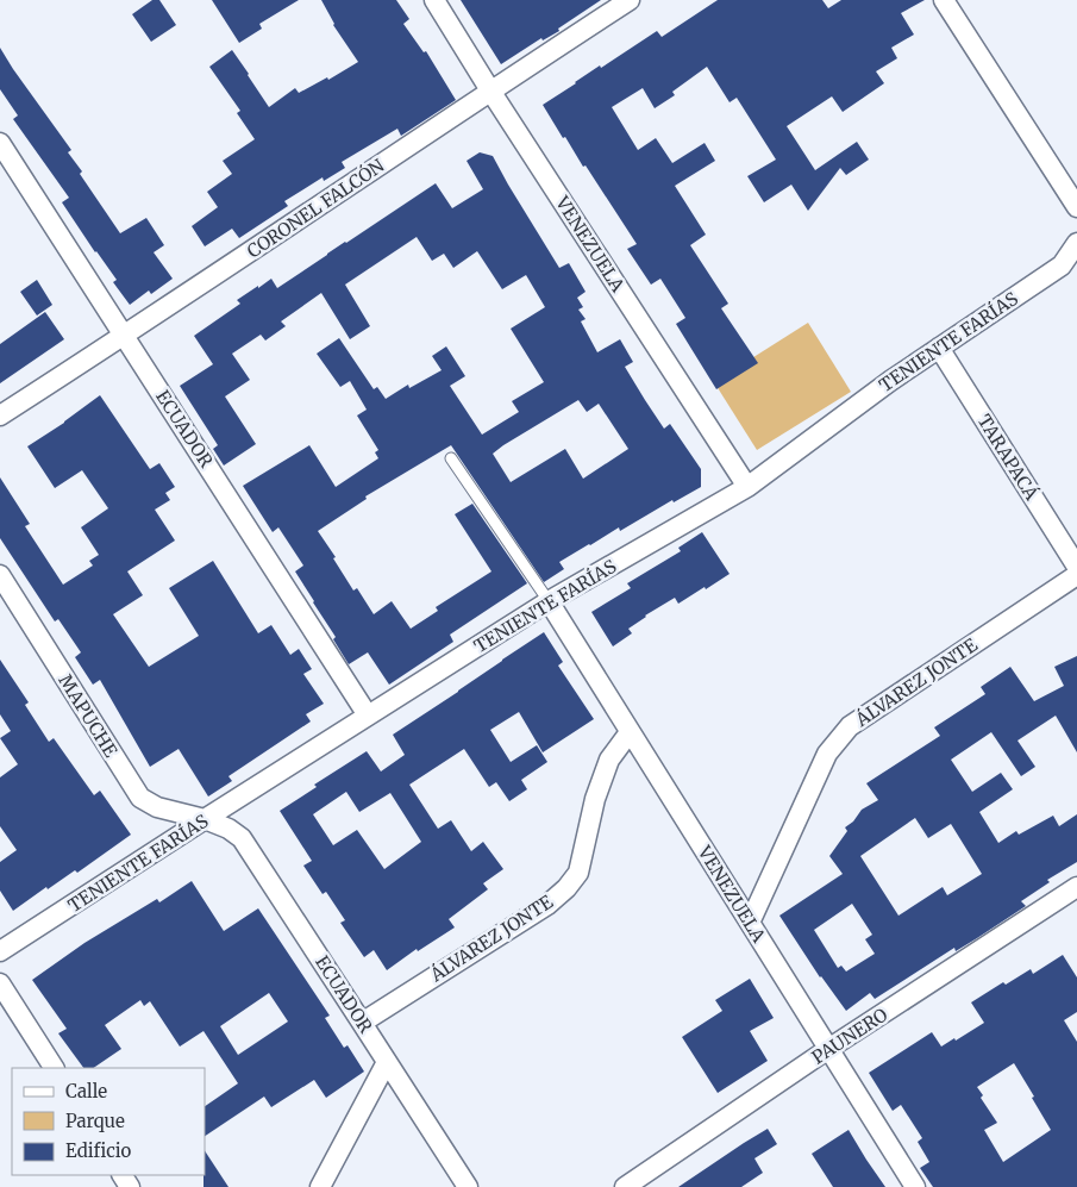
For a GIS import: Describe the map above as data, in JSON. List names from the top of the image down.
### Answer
{
  "streets": {
    "street": [
      "CORONEL FALCÓN",
      "VENEZUELA",
      "TENIENTE FARÍAS",
      "ECUADOR",
      "TARAPACÁ",
      "ÁLVAREZ JONTE",
      "MAPUCHE",
      "PAUNERO"
    ]
  },
  "crossings": [
    ["CORONEL FALCÓN", "VENEZUELA"],
    ["CORONEL FALCÓN", "ECUADOR"],
    ["VENEZUELA", "TENIENTE FARÍAS"],
    ["VENEZUELA", "ÁLVAREZ JONTE"],
    ["VENEZUELA", "PAUNERO"],
    ["TENIENTE FARÍAS", "ECUADOR"],
    ["TENIENTE FARÍAS", "TARAPACÁ"],
    ["TENIENTE FARÍAS", "MAPUCHE"],
    ["ECUADOR", "ÁLVAREZ JONTE"],
    ["ECUADOR", "MAPUCHE"]
  ],
  "legend": ["Calle", "Parque", "Edificio"]
}
